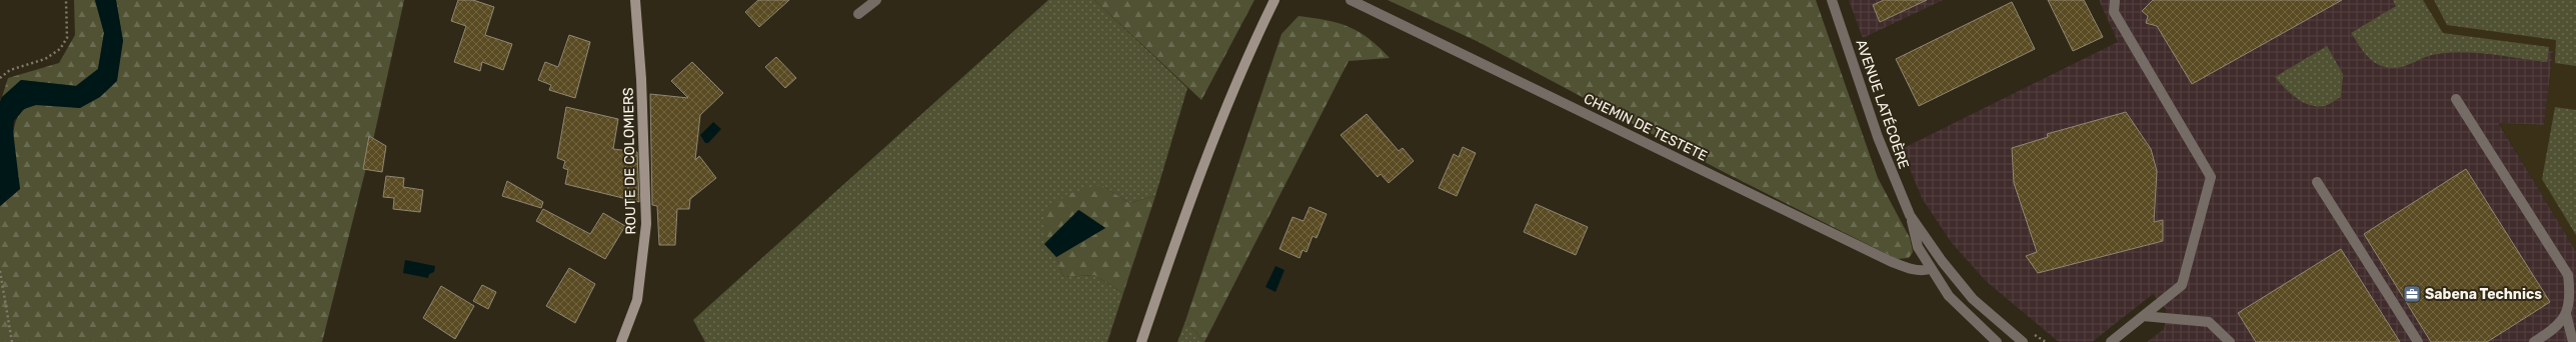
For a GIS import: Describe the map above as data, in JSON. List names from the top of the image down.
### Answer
{
  "streets": {
    "main road": ["ROUTE DE COLOMIERS"],
    "street": ["AVENUE LATÉCOÈRE", "CHEMIN DE TESTETE"]
  },
  "crossings": [
    ["AVENUE LATÉCOÈRE", "CHEMIN DE TESTETE"]
  ],
  "places": {
    "office": ["Sabena Technics"]
  }
}
